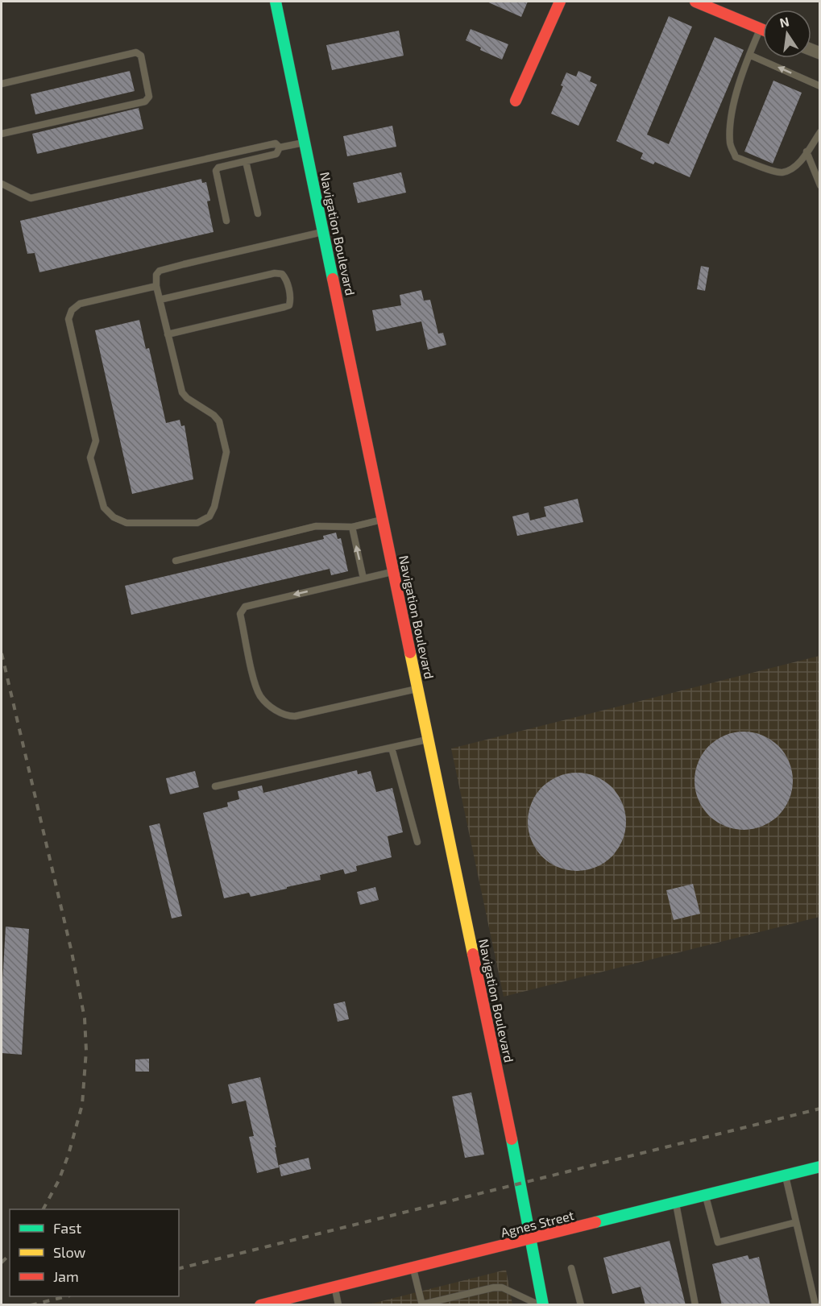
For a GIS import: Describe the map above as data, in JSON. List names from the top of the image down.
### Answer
{
  "streets": {
    "street": ["Navigation Boulevard", "Agnes Street"]
  },
  "crossings": [
    ["Navigation Boulevard", "Agnes Street"]
  ],
  "legend": ["Fast", "Slow", "Jam"],
  "north": "top"
}
